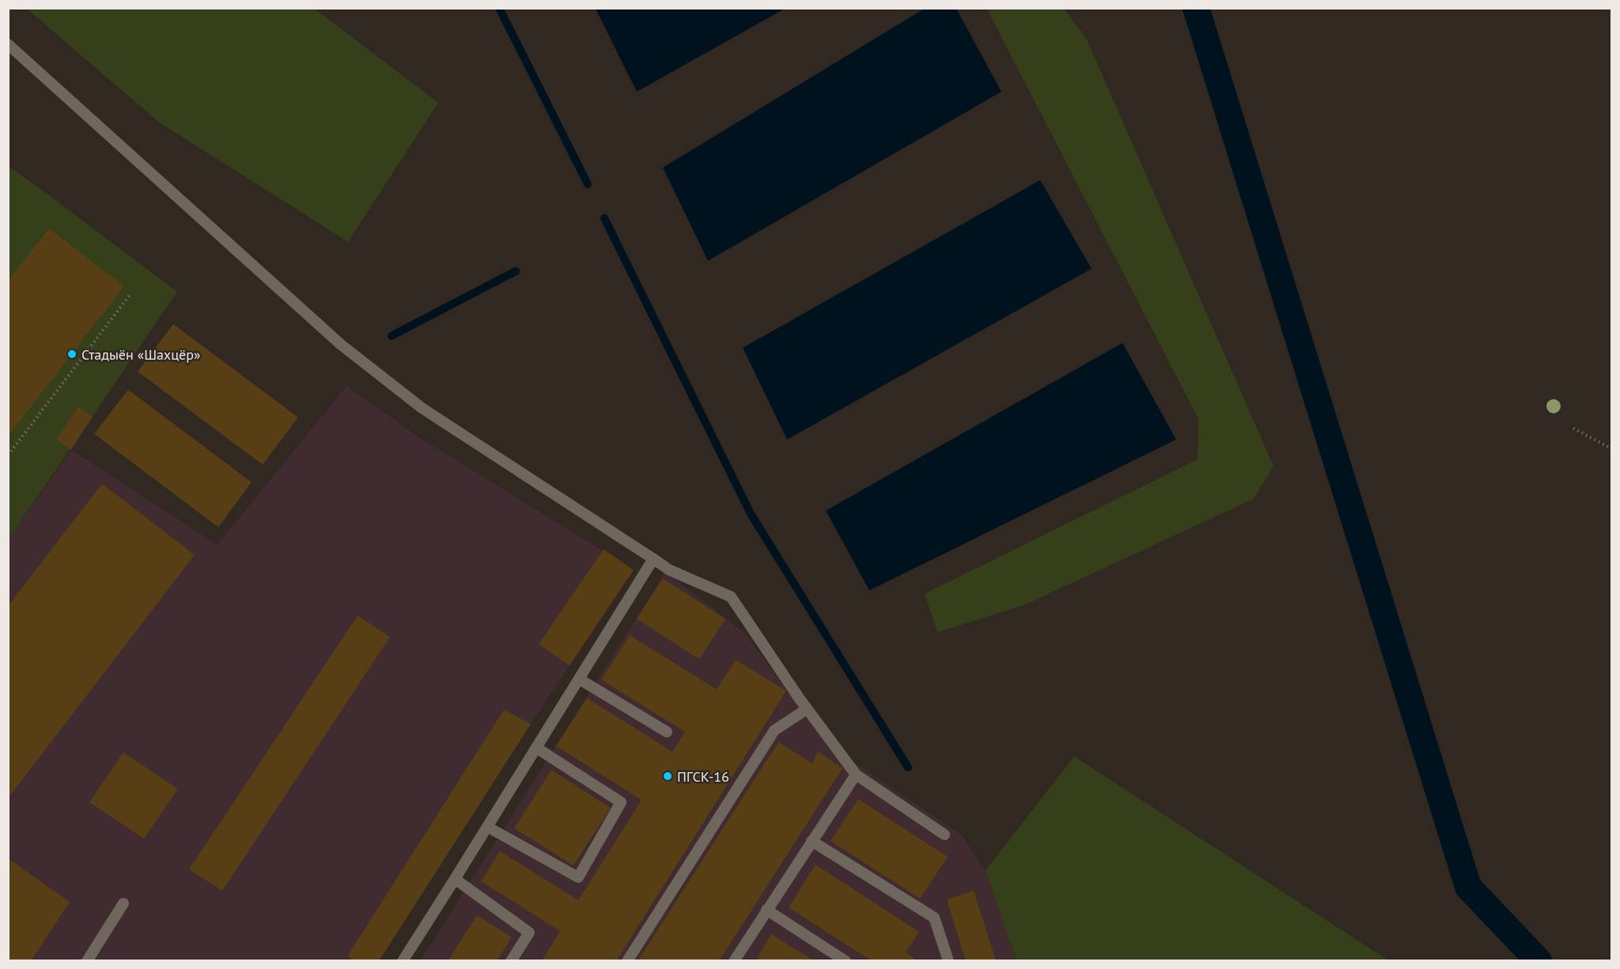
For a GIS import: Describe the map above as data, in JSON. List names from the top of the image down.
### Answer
{
  "places": ["Стадыён «Шахцёр»", "ПГСК-16"]
}
